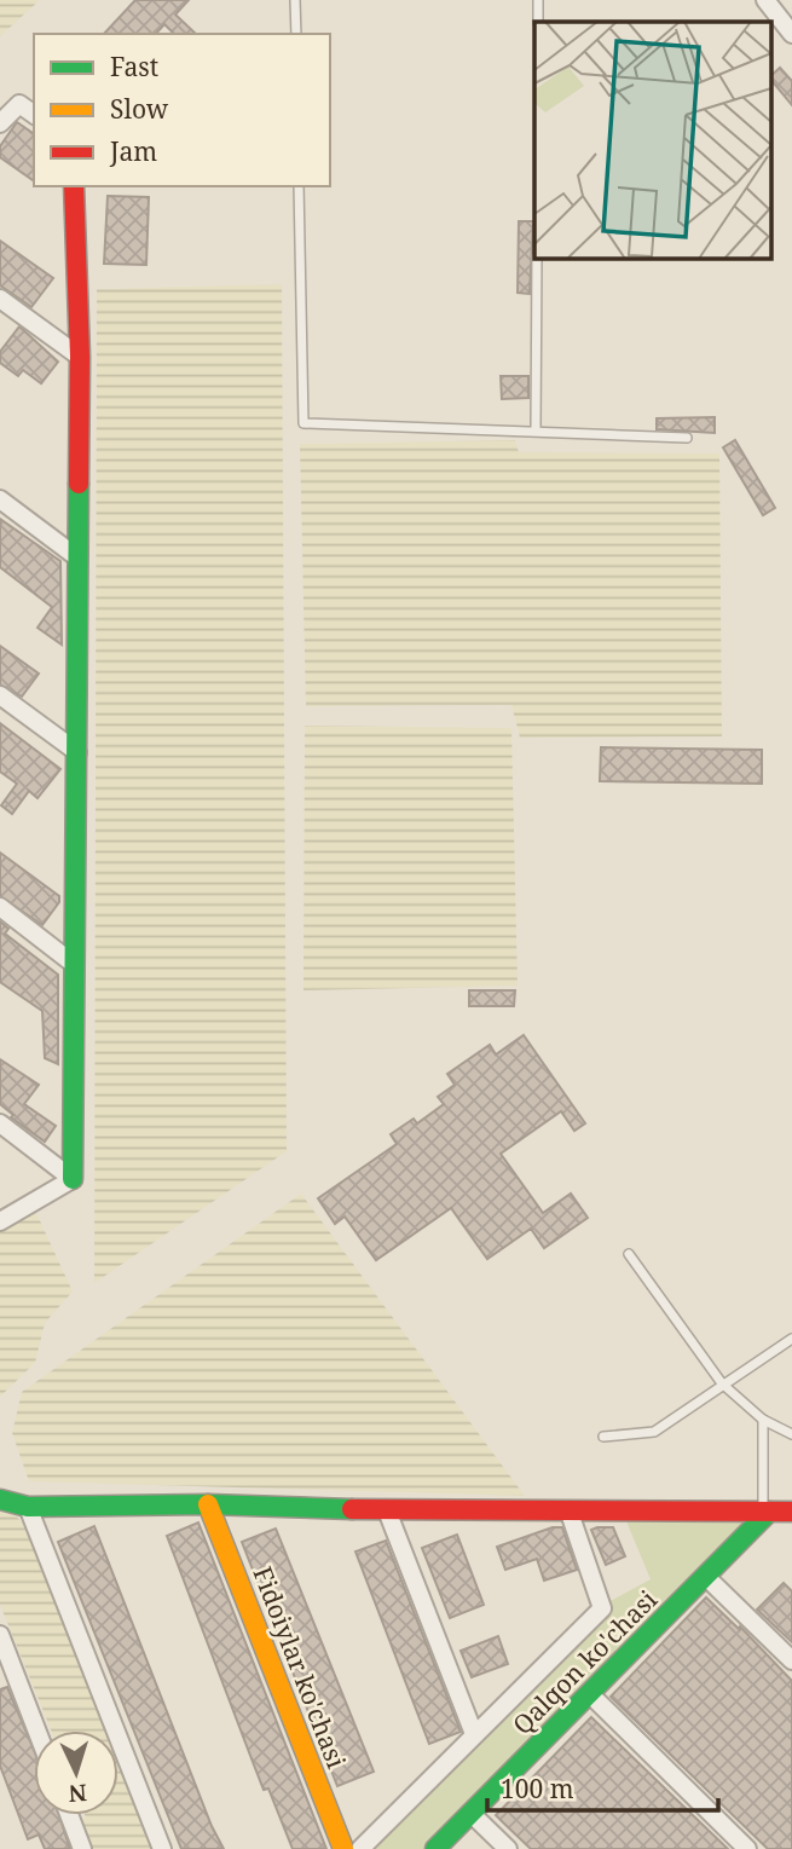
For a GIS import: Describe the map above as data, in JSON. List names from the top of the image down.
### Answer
{
  "streets": {
    "street": ["Qalqon ko'chasi", "Fidoiylar ko'chasi"]
  },
  "legend": ["Fast", "Slow", "Jam"],
  "scale_bar": "100 m",
  "north": "bottom"
}
